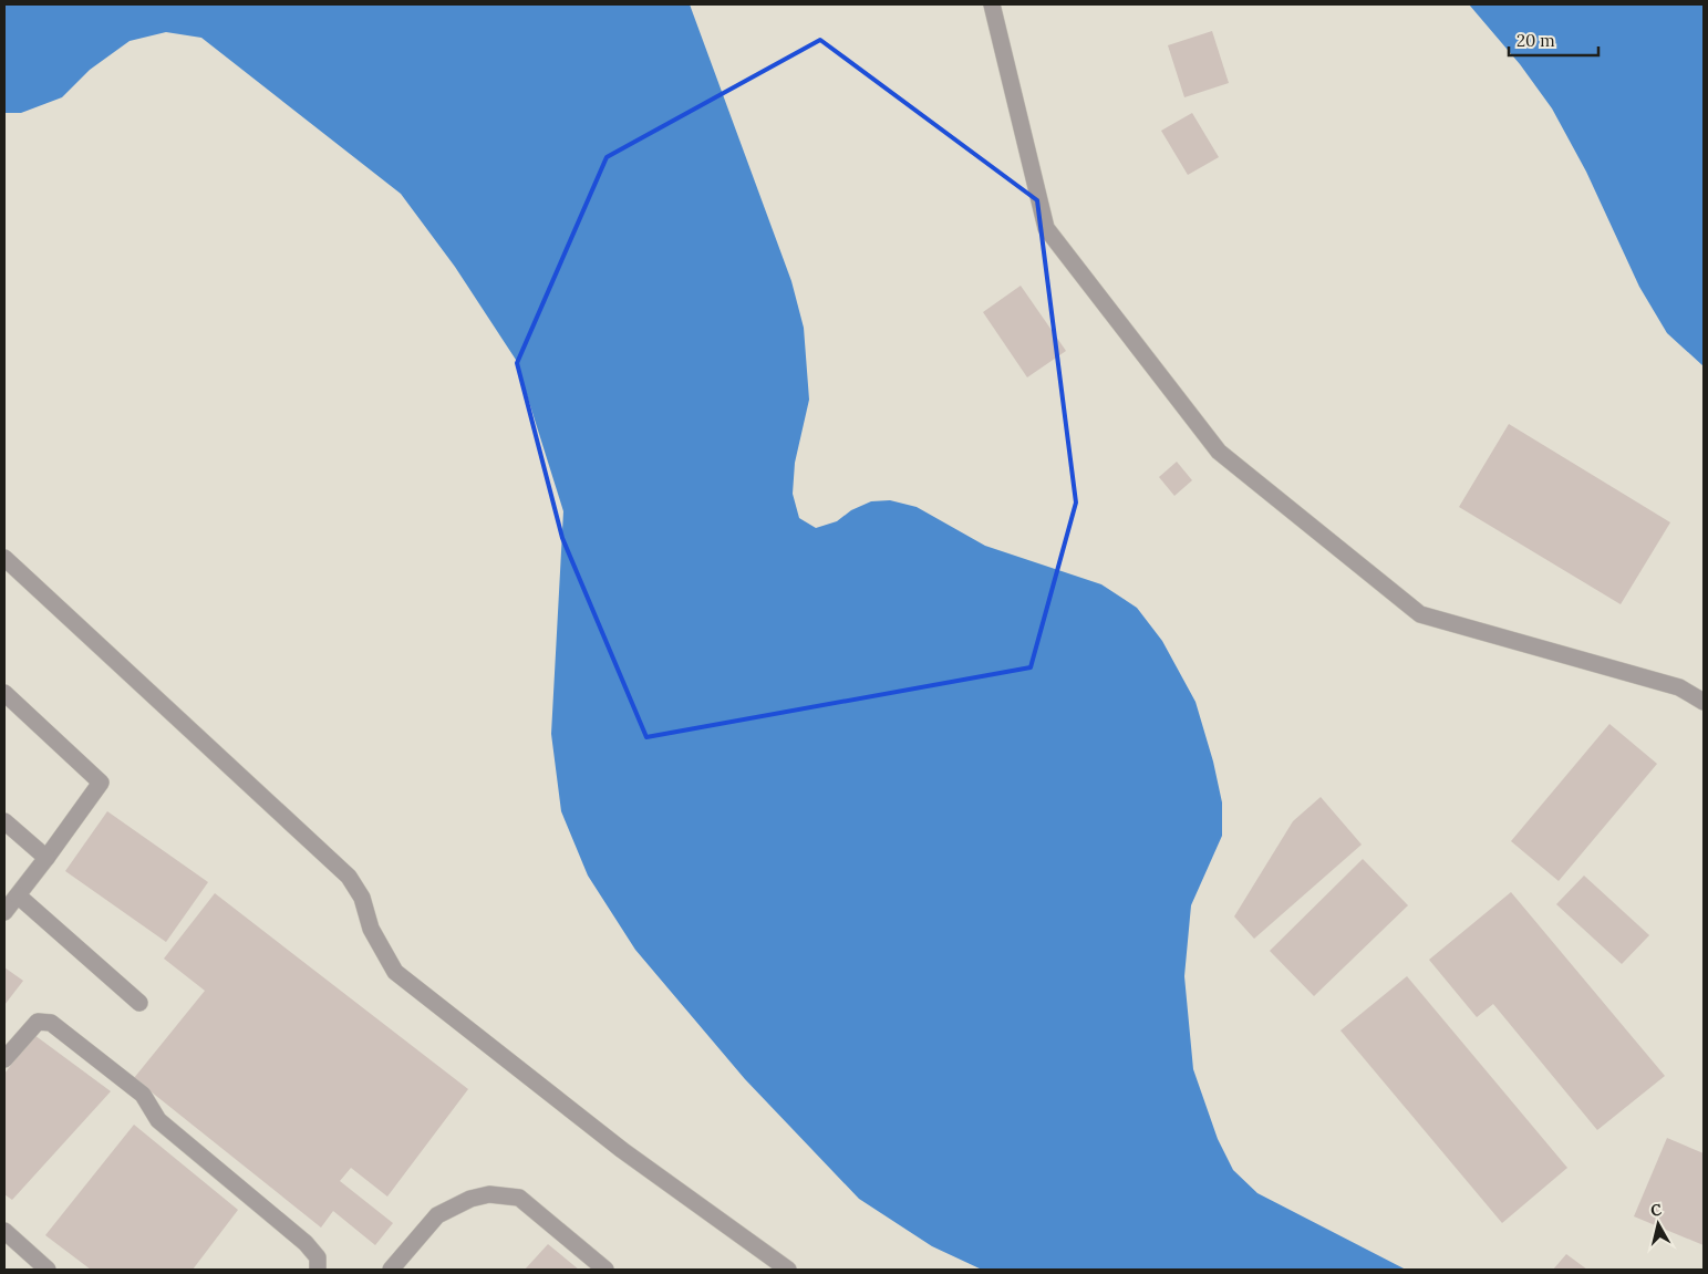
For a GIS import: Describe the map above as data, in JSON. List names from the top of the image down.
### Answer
{
  "scale_bar": "20 m",
  "north": "top"
}
